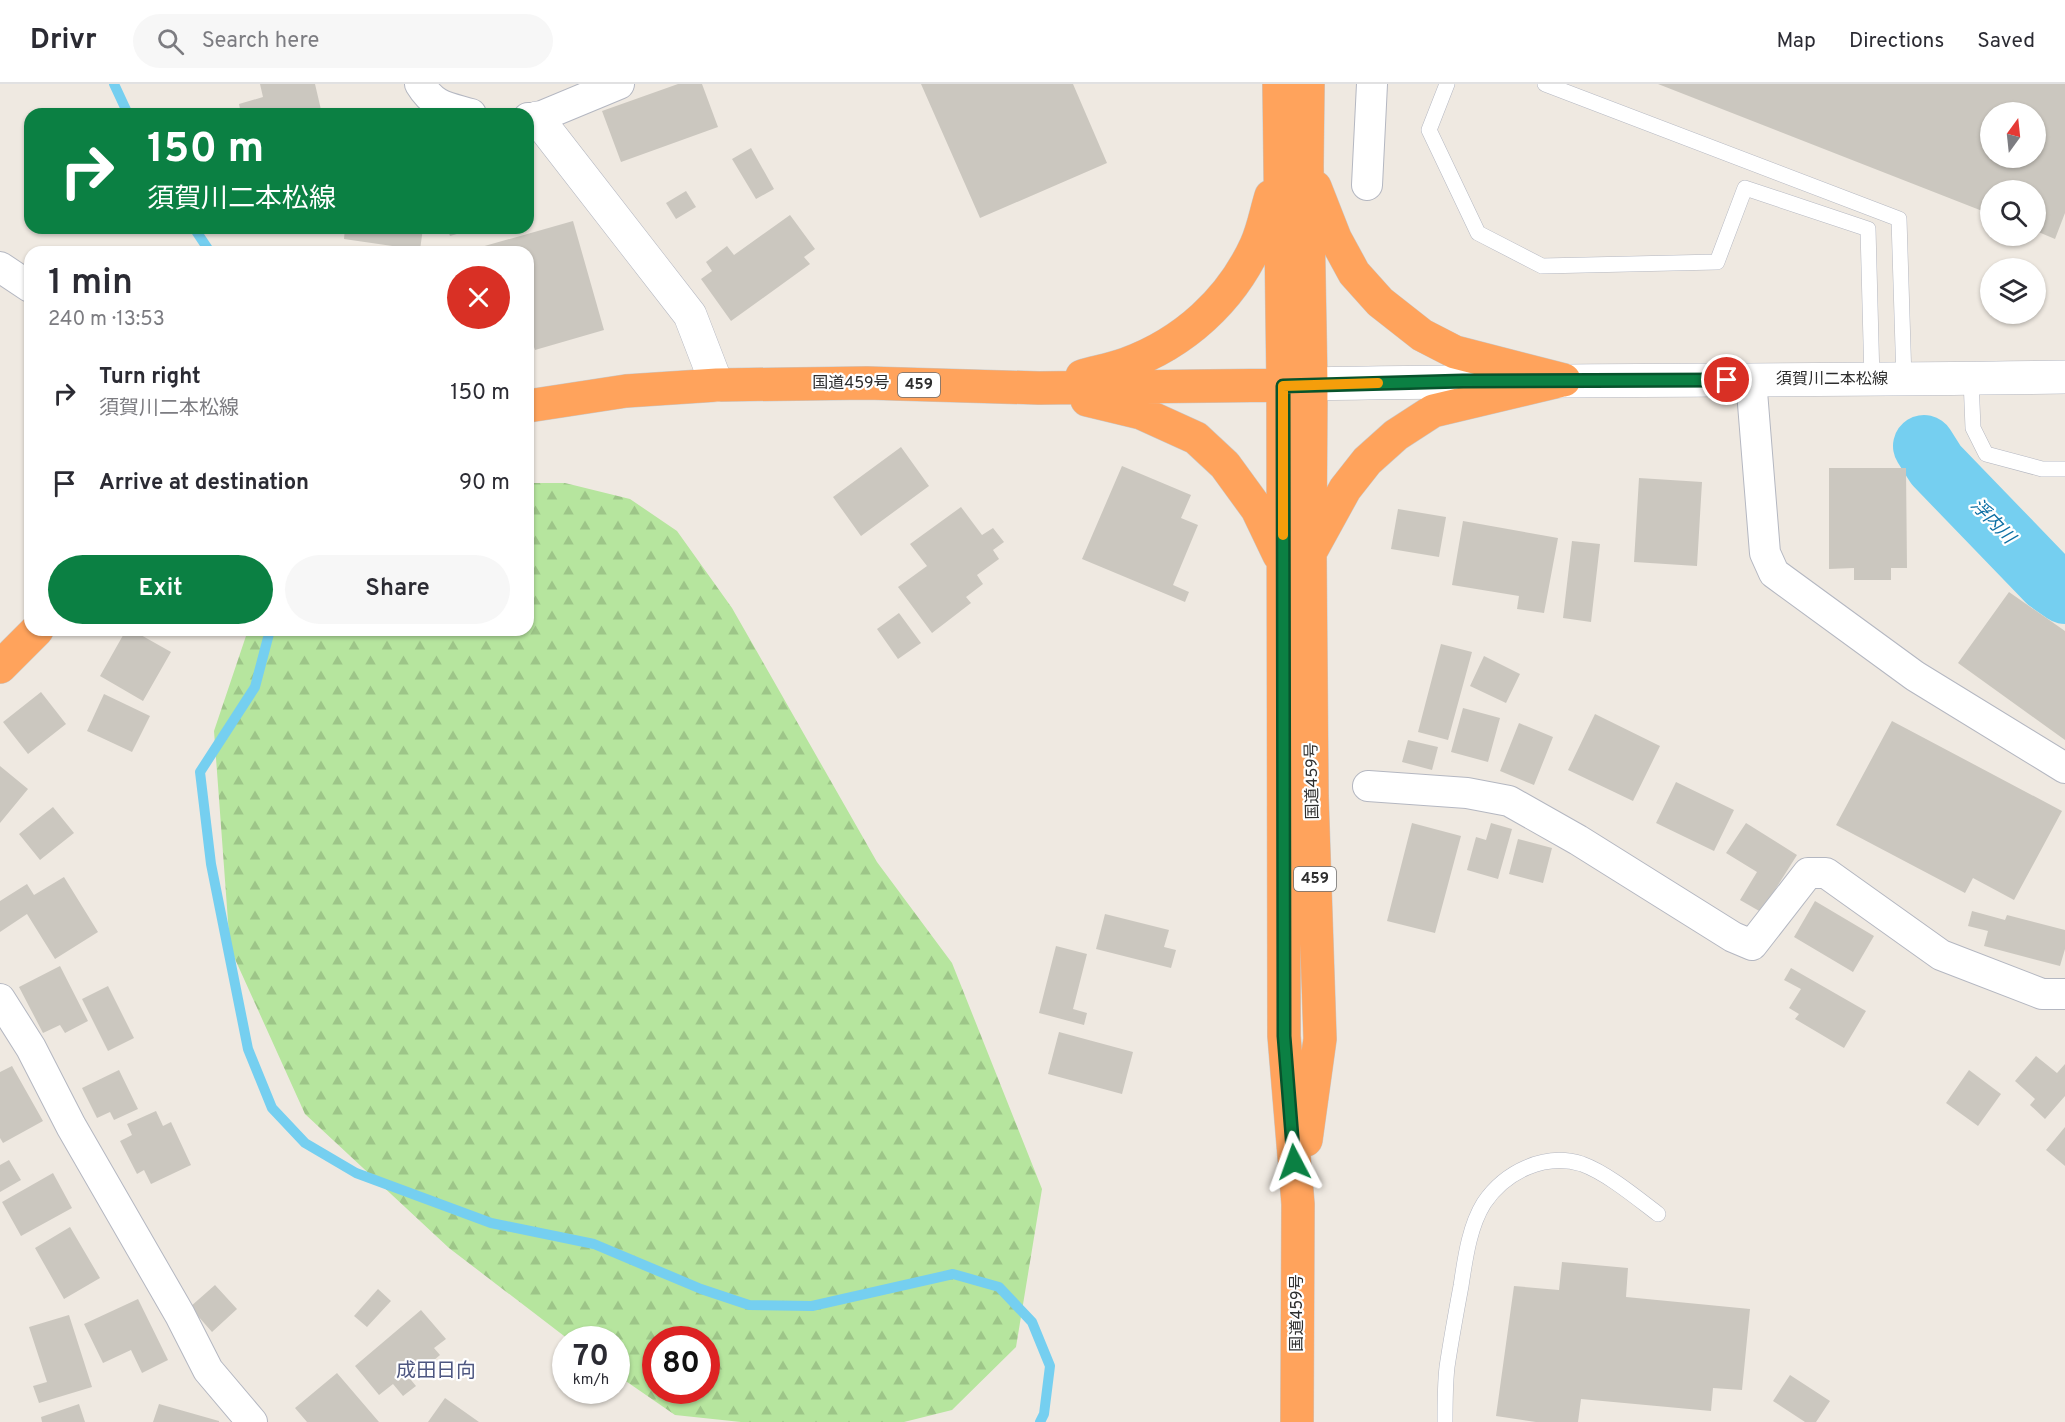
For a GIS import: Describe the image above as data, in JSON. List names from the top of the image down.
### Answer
{
  "streets": {
    "highway": ["国道459号", "459"],
    "main road": ["須賀川二本松線"]
  },
  "crossings": [
    ["須賀川二本松線", "国道459号"]
  ],
  "districts": ["成田日向"],
  "water": ["浮内川"],
  "north": "top",
  "page": {
    "header": "Drivr",
    "search": "Search here",
    "nav": ["Map", "Directions", "Saved"],
    "turn": ["150 m", "須賀川二本松線"],
    "heading": ["1 min", "240 m · 13:53"],
    "list": [
      {
        "name": "Turn right",
        "note": "須賀川二本松線",
        "value": "150 m"
      },
      {
        "name": "Arrive at destination",
        "value": "90 m"
      }
    ],
    "buttons": ["Exit", "Share"],
    "speed": "70 km/h",
    "limit": "80"
  }
}
